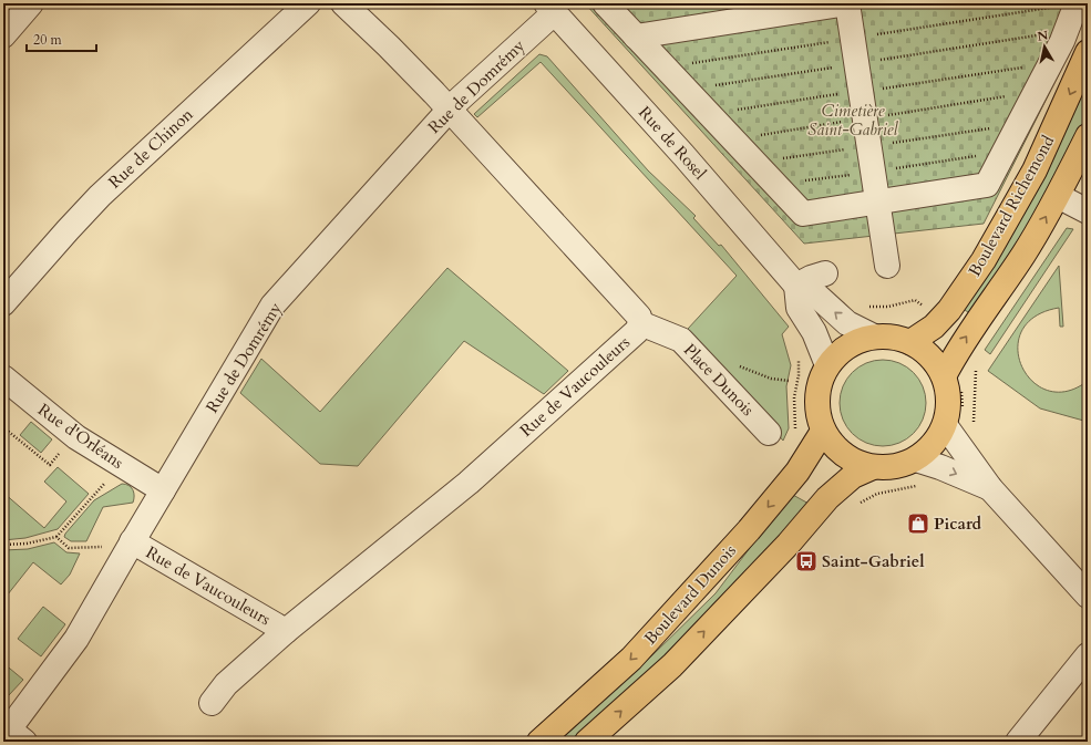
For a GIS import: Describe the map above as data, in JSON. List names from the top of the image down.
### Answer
{
  "streets": {
    "main road": ["Boulevard Richemond", "Boulevard Dunois"],
    "street": [
      "Rue de Domrémy",
      "Rue de Rosel",
      "Rue de Chinon",
      "Place Dunois",
      "Rue de Vaucouleurs",
      "Rue d'Orléans"
    ]
  },
  "crossings": [
    ["Rue de Domrémy", "Rue de Rosel"],
    ["Rue de Domrémy", "Rue de Vaucouleurs"],
    ["Rue de Domrémy", "Rue d'Orléans"],
    ["Rue de Rosel", "Boulevard Richemond"],
    ["Rue de Rosel", "Boulevard Dunois"],
    ["Boulevard Richemond", "Boulevard Dunois"],
    ["Place Dunois", "Rue de Vaucouleurs"]
  ],
  "parks": ["Cimetière Saint-Gabriel"],
  "places": {
    "shop": ["Picard"],
    "bus stop": ["Saint-Gabriel"]
  },
  "scale_bar": "20 m",
  "north": "top"
}
